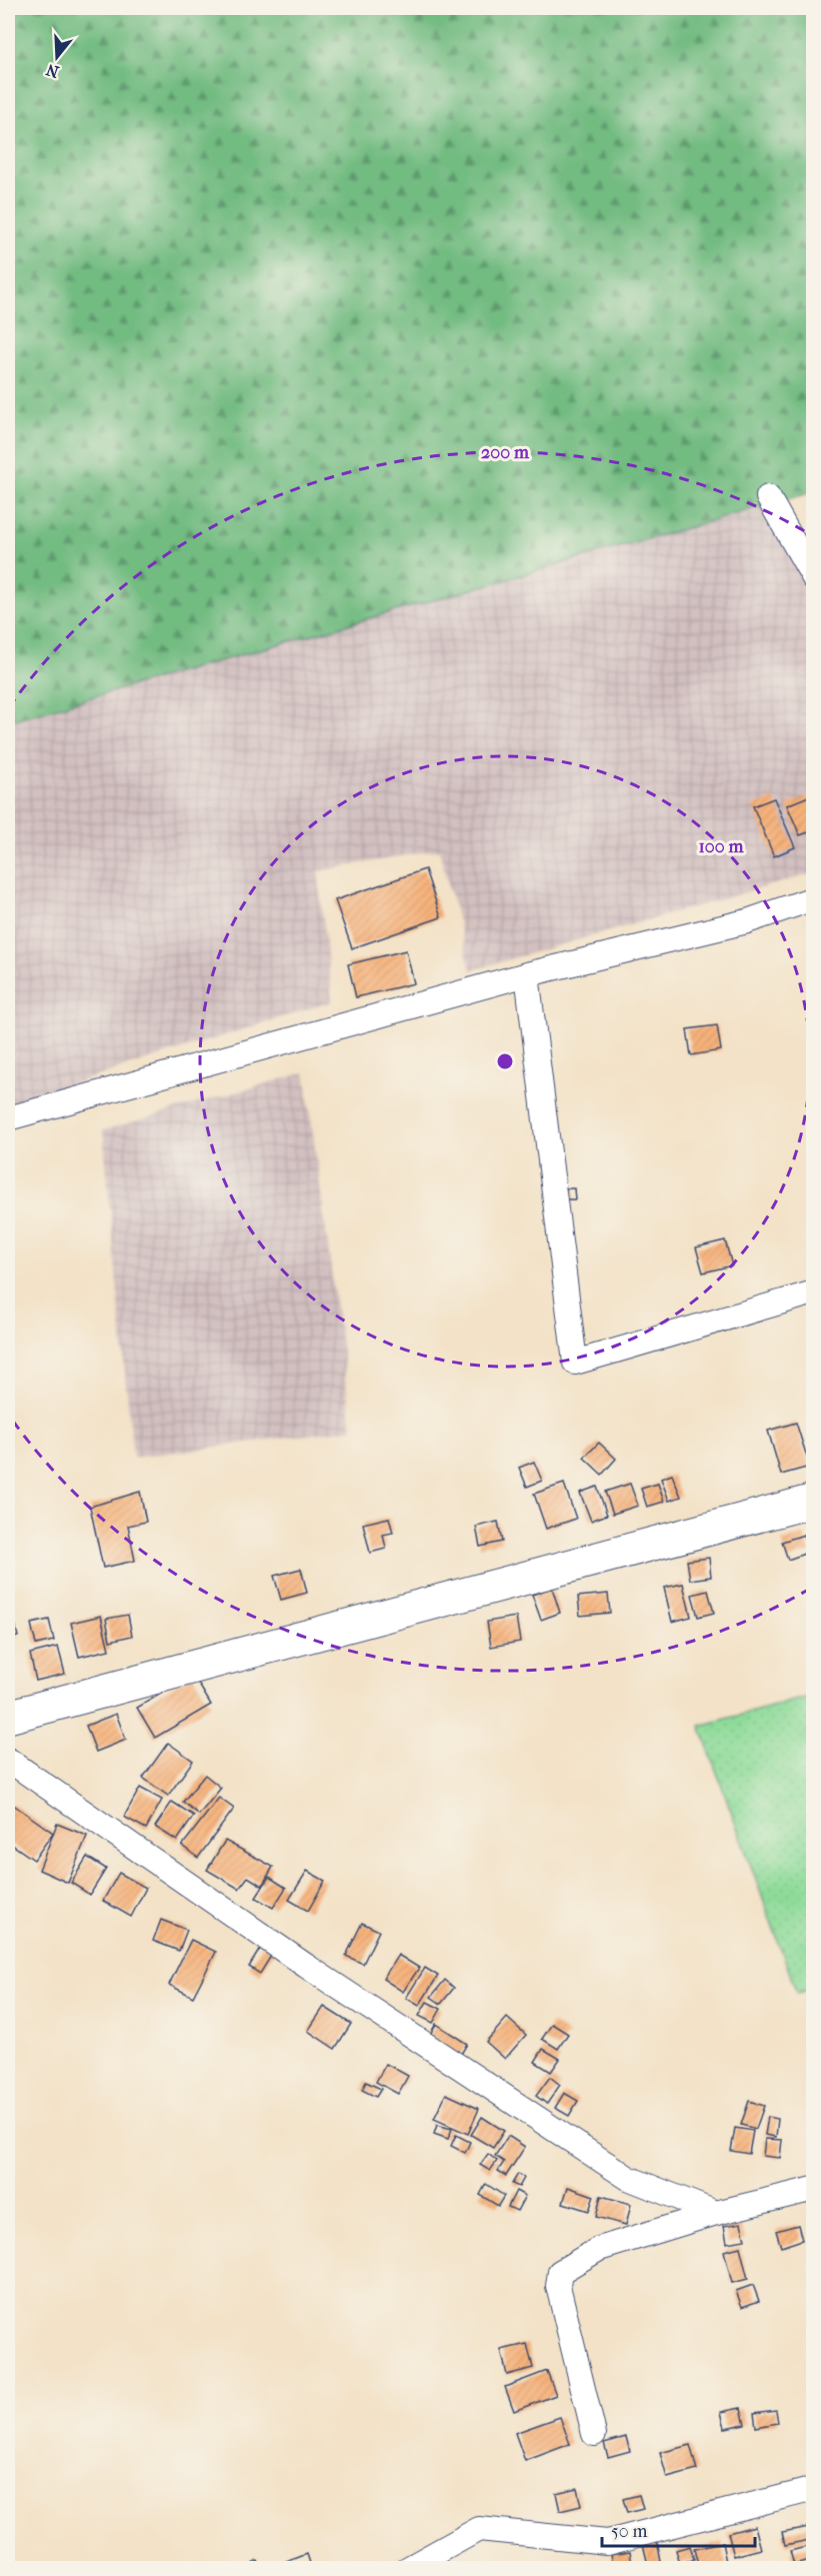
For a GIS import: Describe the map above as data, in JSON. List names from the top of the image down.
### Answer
{
  "scale_bar": "50 m",
  "north": "bottom",
  "rings": ["200 m", "100 m"]
}
